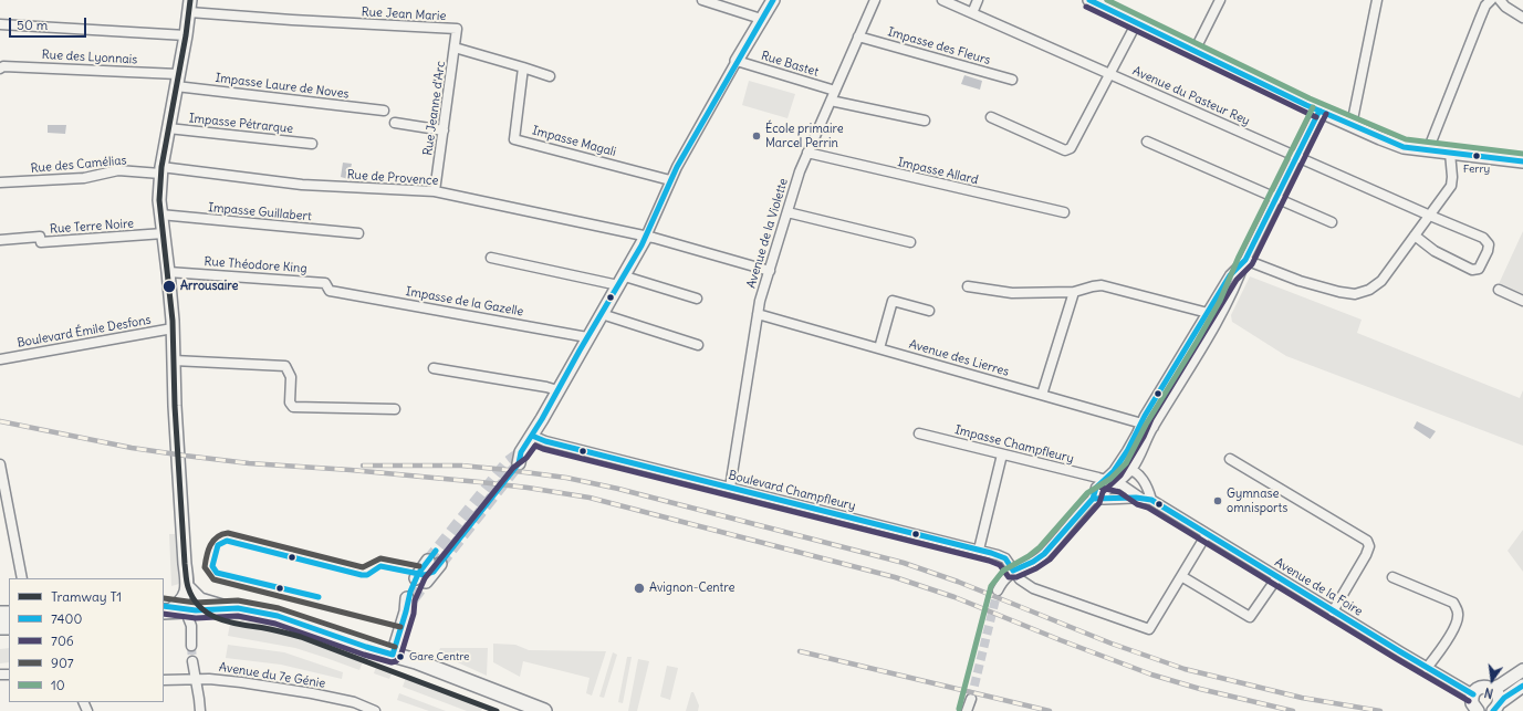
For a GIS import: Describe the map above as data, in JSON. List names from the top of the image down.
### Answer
{
  "streets": {
    "street": [
      "Rue Jean Marie",
      "Impasse des Fleurs",
      "Rue des Lyonnais",
      "Rue Bastet",
      "Impasse Laure de Noves",
      "Avenue du Pasteur Rey",
      "Rue Jeanne d'Arc",
      "Impasse Pétrarque",
      "Impasse Magali",
      "Rue des Camélias",
      "Impasse Allard",
      "Rue de Provence",
      "Impasse Guillabert",
      "Rue Terre Noire",
      "Avenue de la Violette",
      "Rue Théodore King",
      "Impasse de la Gazelle",
      "Boulevard Émile Desfons",
      "Avenue des Lierres",
      "Impasse Champfleury",
      "Boulevard Champfleury",
      "Avenue de la Foire",
      "Avenue du 7e Génie"
    ]
  },
  "crossings": [
    ["Rue Jean Marie", "Rue Jeanne d'Arc"],
    ["Impasse des Fleurs", "Avenue de la Violette"],
    ["Rue des Lyonnais", "Impasse Laure de Noves"],
    ["Rue Bastet", "Avenue de la Violette"],
    ["Rue Jeanne d'Arc", "Rue de Provence"],
    ["Rue des Camélias", "Rue de Provence"],
    ["Impasse Allard", "Avenue de la Violette"],
    ["Rue de Provence", "Avenue de la Violette"],
    ["Avenue de la Violette", "Avenue des Lierres"],
    ["Avenue de la Violette", "Boulevard Champfleury"],
    ["Rue Théodore King", "Impasse de la Gazelle"],
    ["Impasse Champfleury", "Avenue de la Foire"]
  ],
  "places": [
    "École primaire Marcel Perrin",
    "Ferry",
    "Arrousaire",
    "Gymnase omnisports",
    "Avignon-Centre",
    "Gare Centre"
  ],
  "lines": [
    "tram line T1",
    "transit line 7400",
    "transit line 10",
    "transit line 706",
    "transit line 907"
  ],
  "legend": [
    "Tramway T1",
    "7400",
    "706",
    "907",
    "10"
  ],
  "scale_bar": "50 m",
  "north": "bottom"
}
